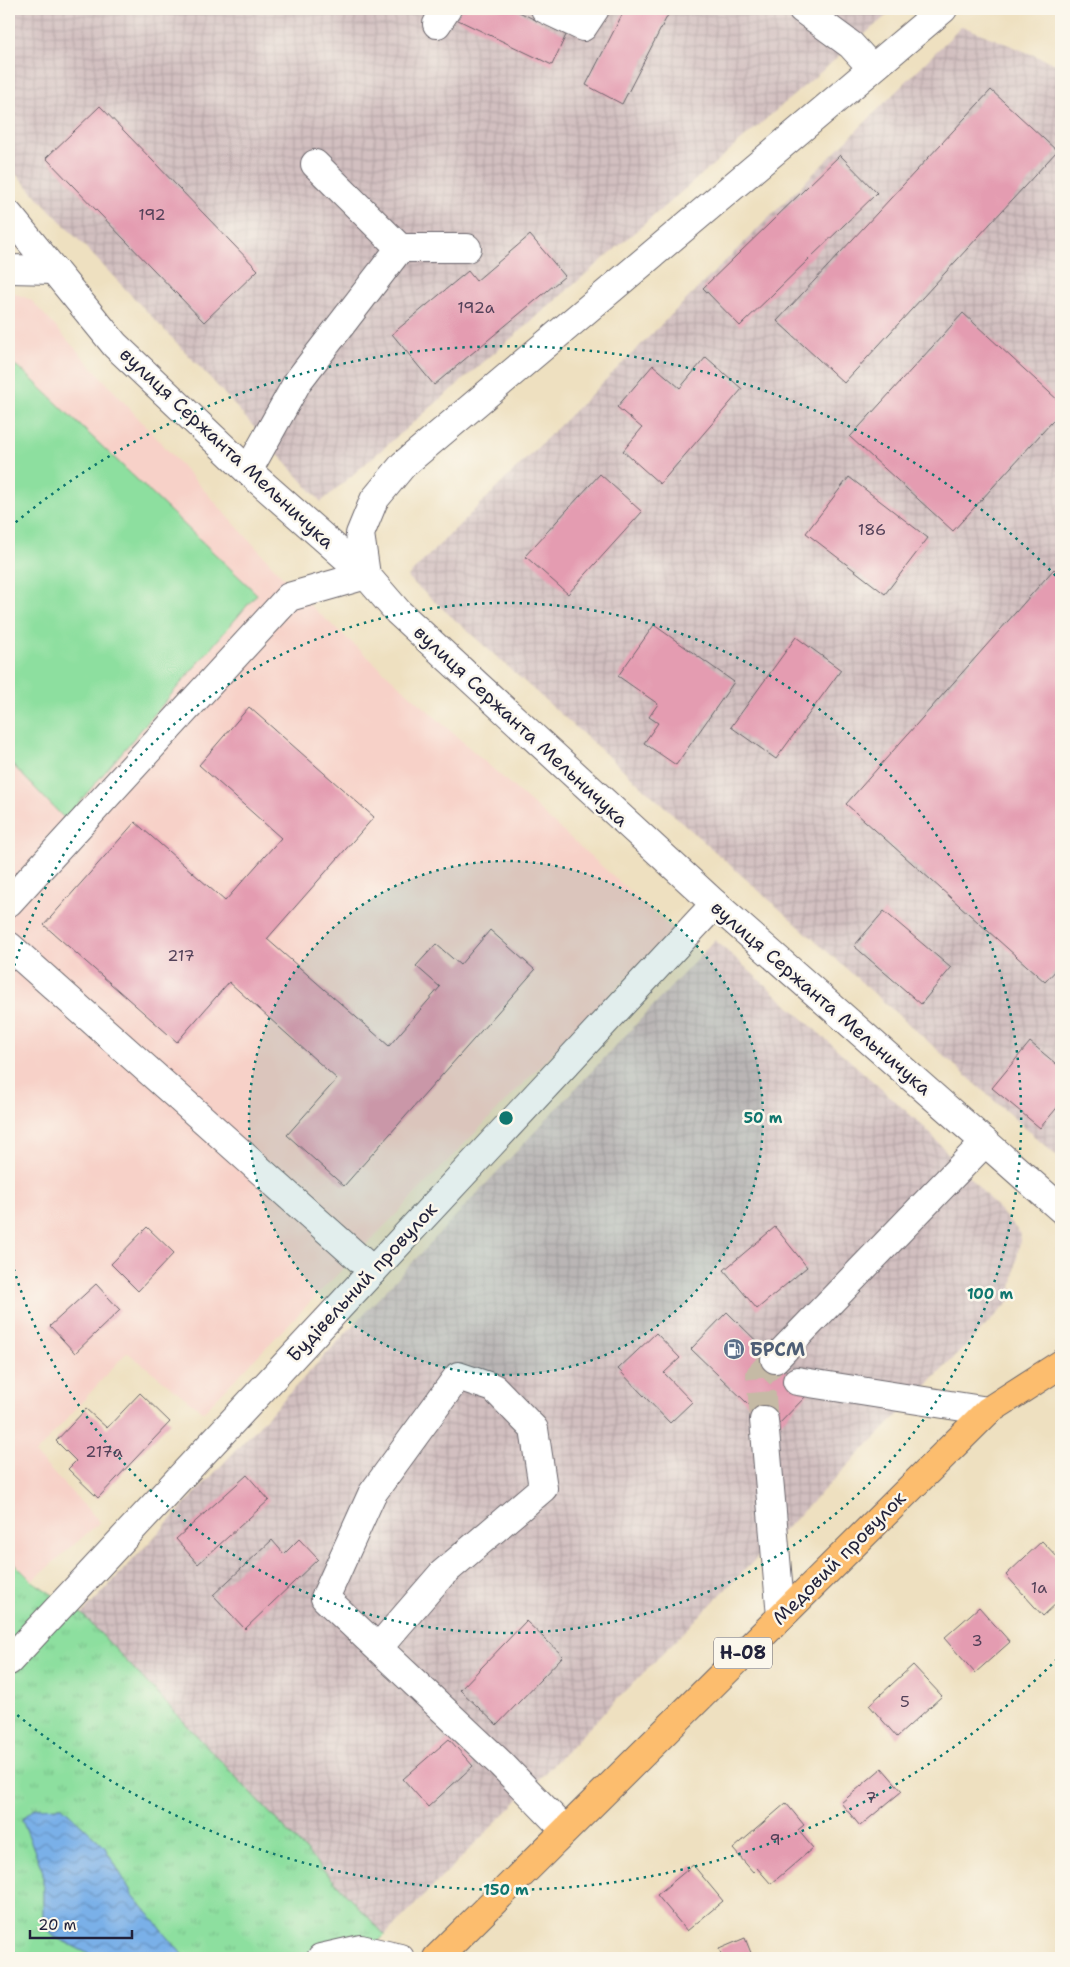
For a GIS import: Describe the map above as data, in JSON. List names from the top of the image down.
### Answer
{
  "streets": {
    "main road": ["Медовий провулок", "Н-08"],
    "street": ["вулиця Сержанта Мельничука", "Будівельний провулок"]
  },
  "crossings": [
    ["вулиця Сержанта Мельничука", "Будівельний провулок"]
  ],
  "places": {
    "fuel station": ["БРСМ"]
  },
  "house_numbers": [
    "192",
    "192а",
    "186",
    "217",
    "217а",
    "1а",
    "3",
    "5",
    "7",
    "9"
  ],
  "scale_bar": "20 m",
  "rings": ["50 m", "100 m", "150 m"]
}
